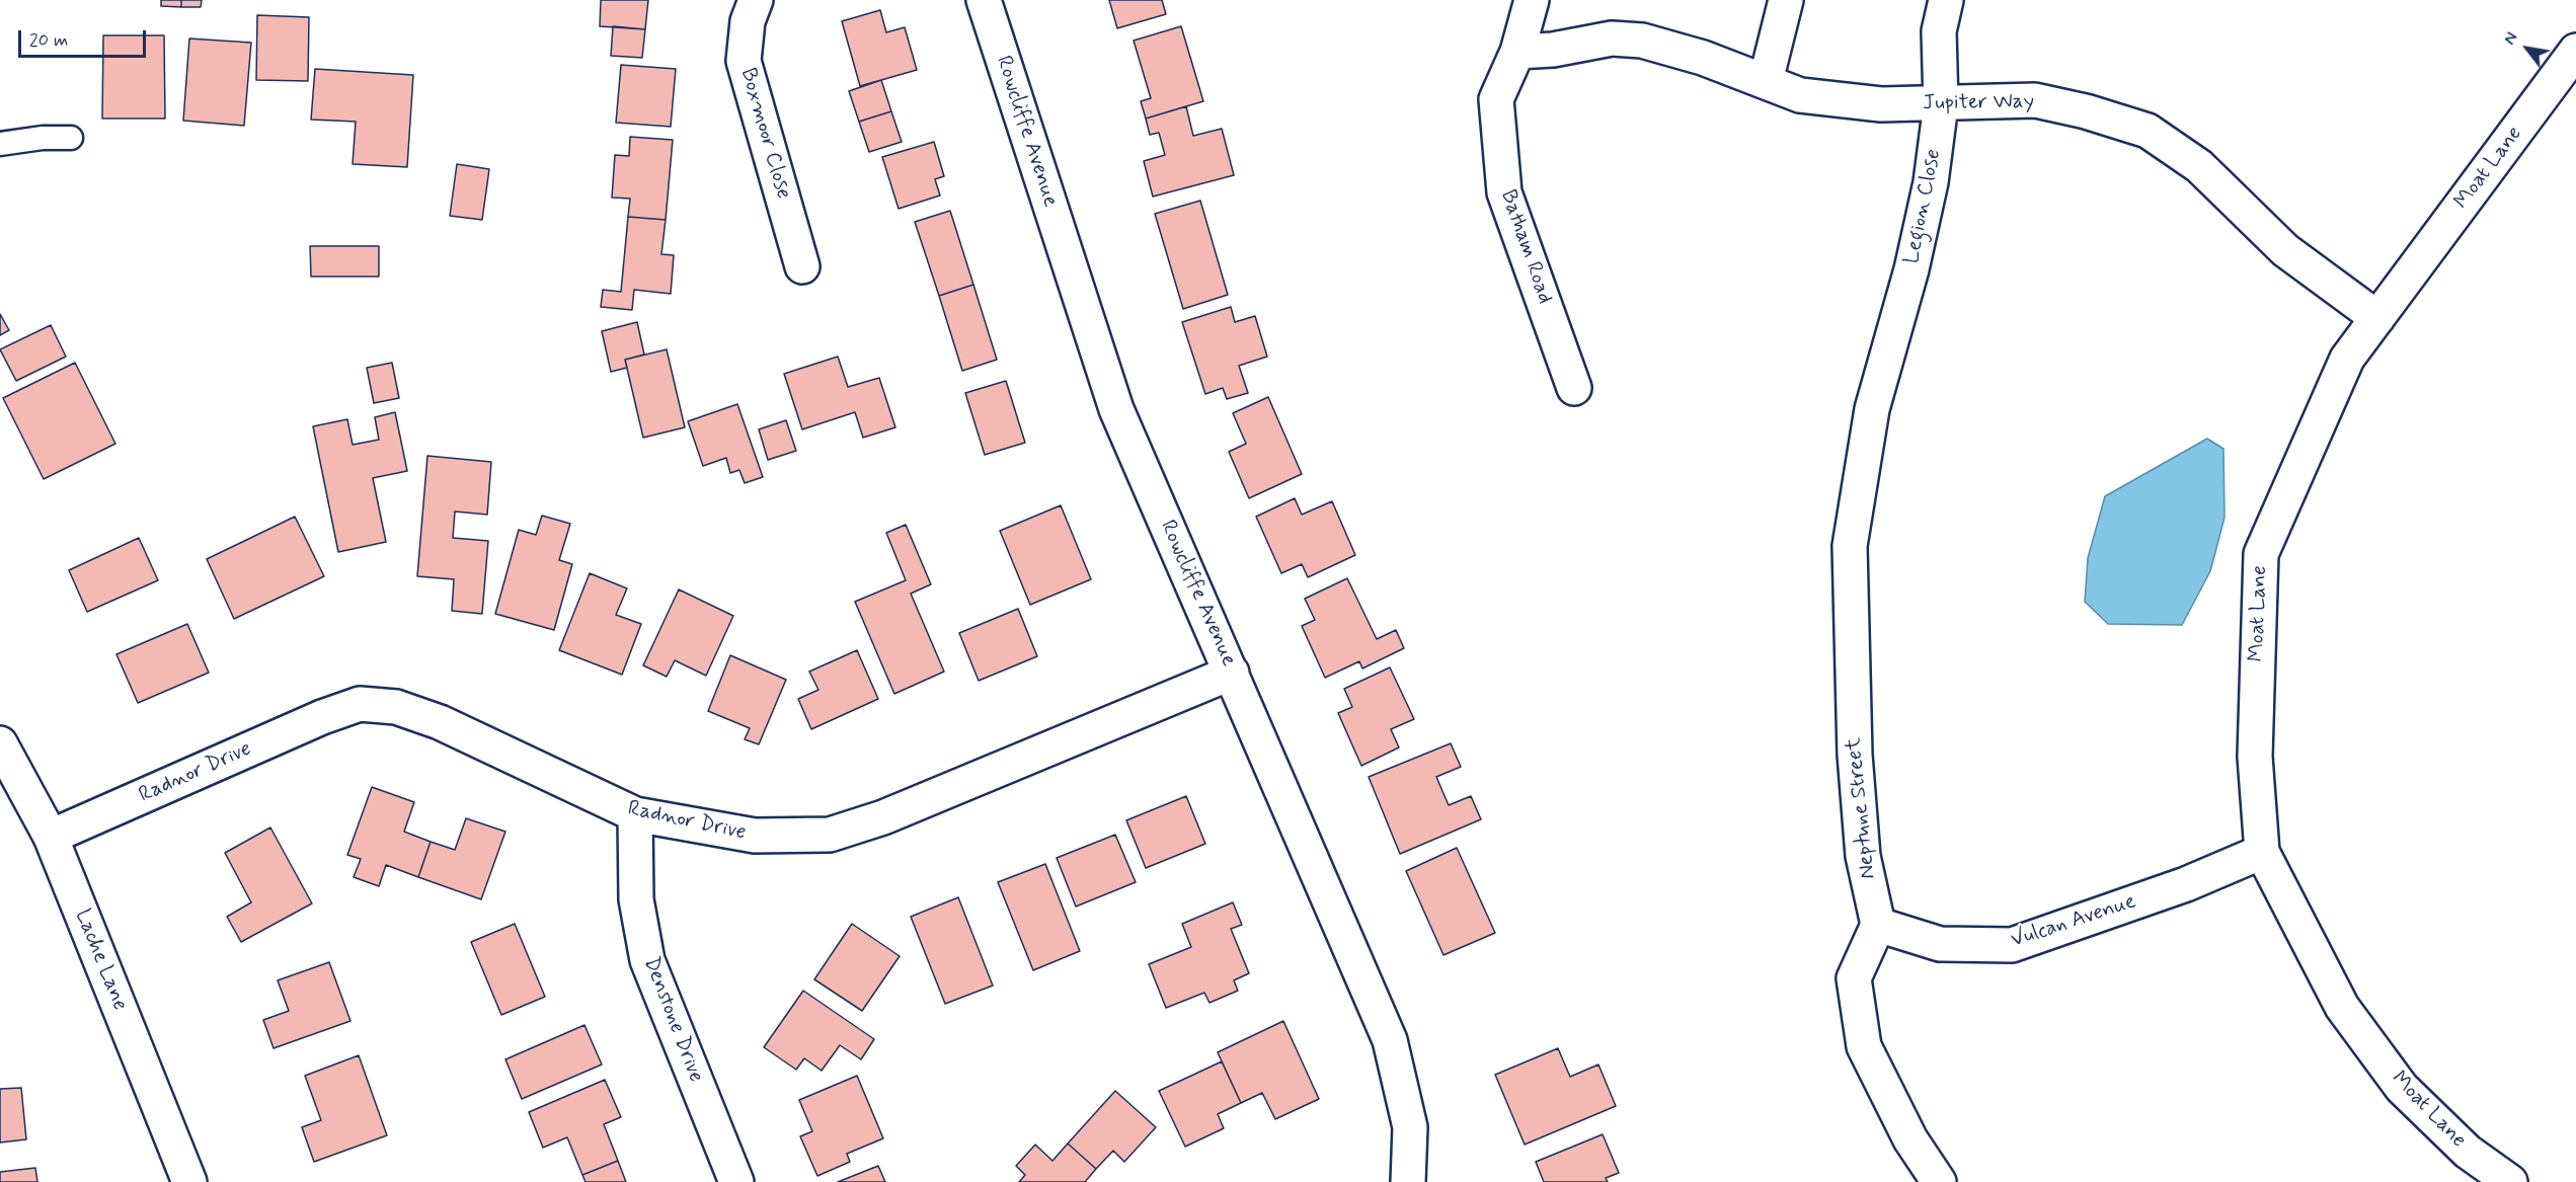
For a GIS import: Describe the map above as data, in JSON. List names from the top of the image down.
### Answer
{
  "streets": {
    "street": [
      "Jupiter Way",
      "Rowcliffe Avenue",
      "Boxmoor Close",
      "Moat Lane",
      "Legion Close",
      "Batham Road",
      "Radnor Drive",
      "Neptune Street",
      "Vulcan Avenue",
      "Lache Lane",
      "Denstone Drive"
    ]
  },
  "crossings": [
    ["Jupiter Way", "Moat Lane"],
    ["Jupiter Way", "Legion Close"],
    ["Jupiter Way", "Batham Road"],
    ["Rowcliffe Avenue", "Radnor Drive"],
    ["Moat Lane", "Vulcan Avenue"],
    ["Legion Close", "Neptune Street"],
    ["Radnor Drive", "Lache Lane"],
    ["Radnor Drive", "Denstone Drive"],
    ["Neptune Street", "Vulcan Avenue"]
  ],
  "scale_bar": "20 m",
  "north": "top left"
}
